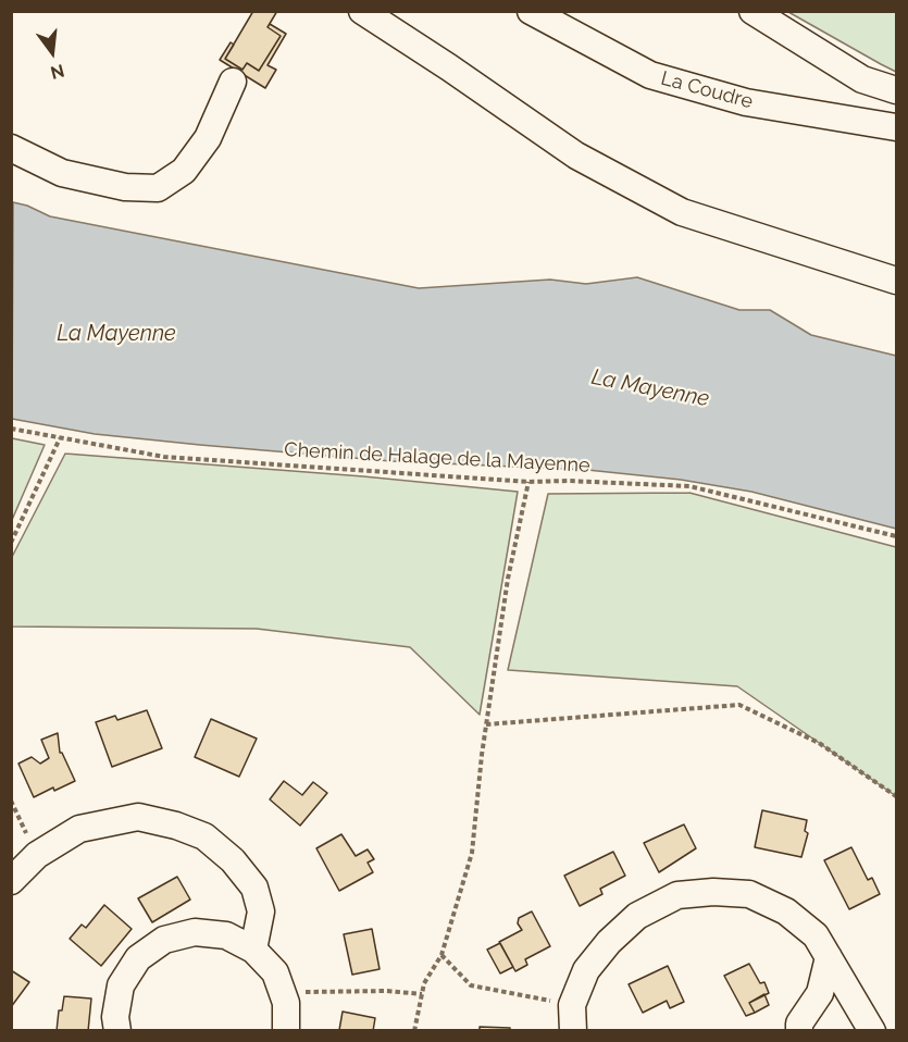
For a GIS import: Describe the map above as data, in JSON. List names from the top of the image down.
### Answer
{
  "streets": {
    "street": ["La Coudre"],
    "path": ["Chemin de Halage de la Mayenne"]
  },
  "water": ["La Mayenne"],
  "north": "bottom"
}
